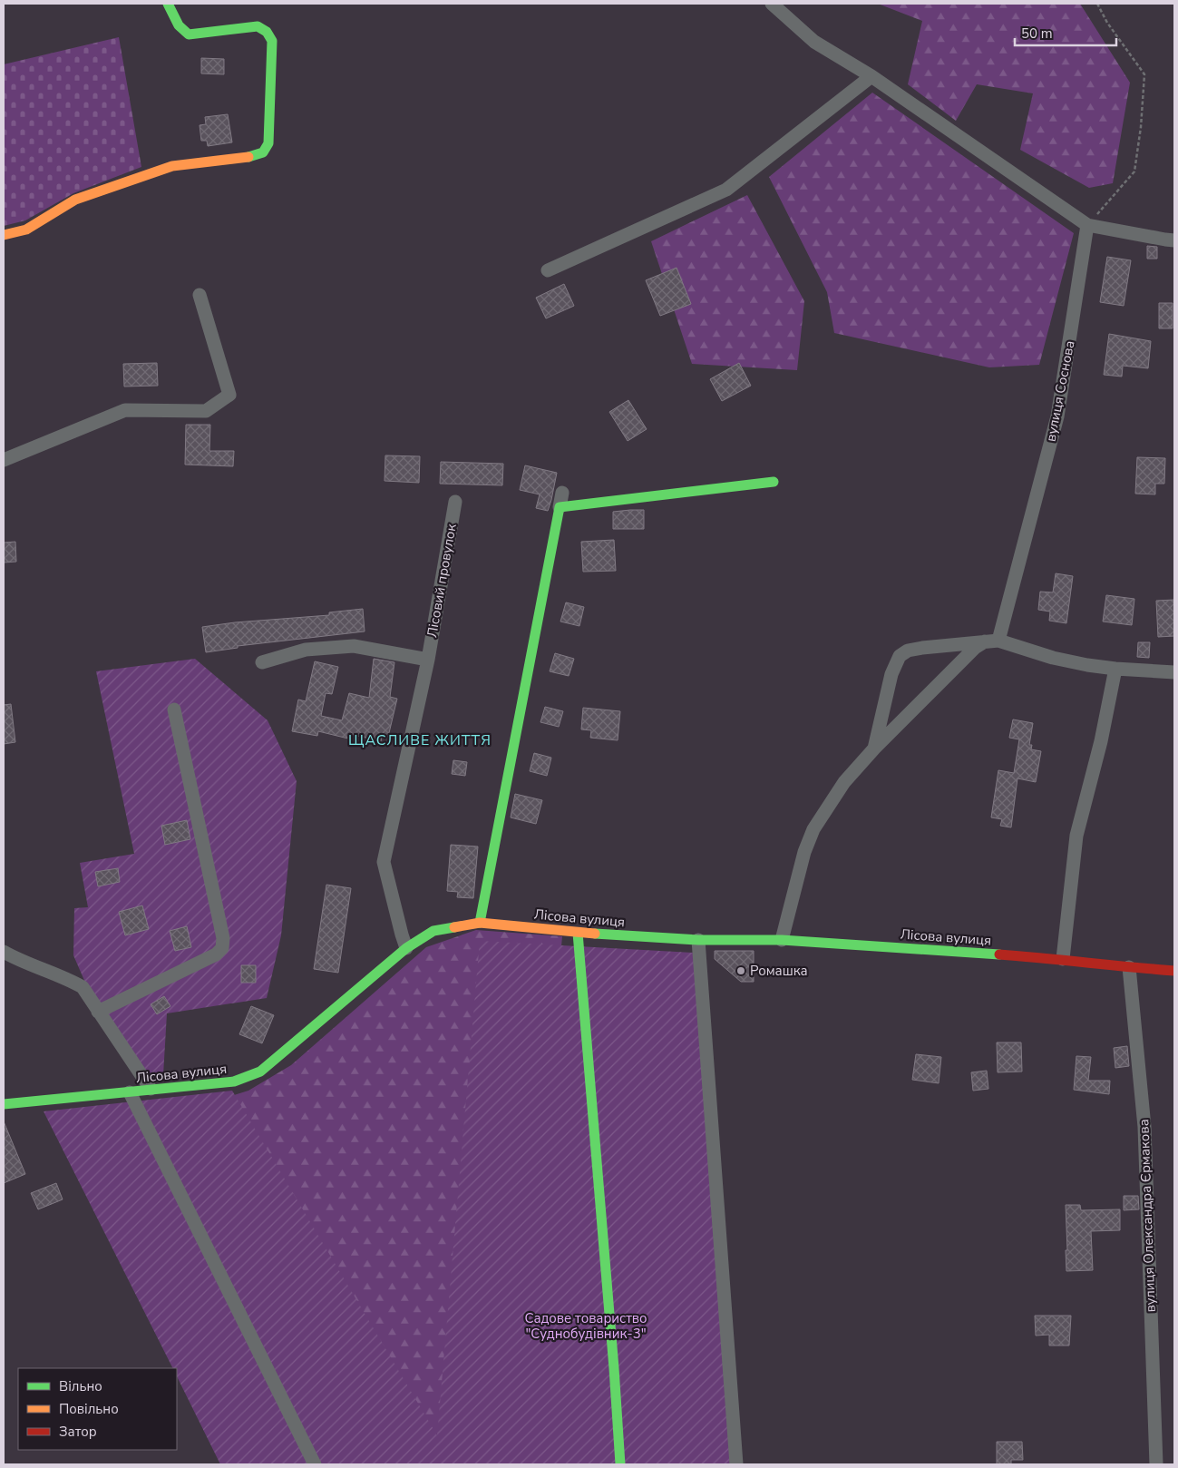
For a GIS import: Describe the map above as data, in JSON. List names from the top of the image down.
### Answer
{
  "streets": {
    "street": [
      "вулиця Соснова",
      "Лісовий провулок",
      "Лісова вулиця",
      "вулиця Олександра Єрмакова"
    ]
  },
  "crossings": [
    ["Лісовий провулок", "Лісова вулиця"],
    ["Лісова вулиця", "вулиця Олександра Єрмакова"]
  ],
  "districts": ["ЩАСЛИВЕ ЖИТТЯ"],
  "parks": ["Садове товариство \"Суднобудівник-3\""],
  "places": ["Ромашка"],
  "legend": ["Вільно", "Повільно", "Затор"],
  "scale_bar": "50 m"
}
